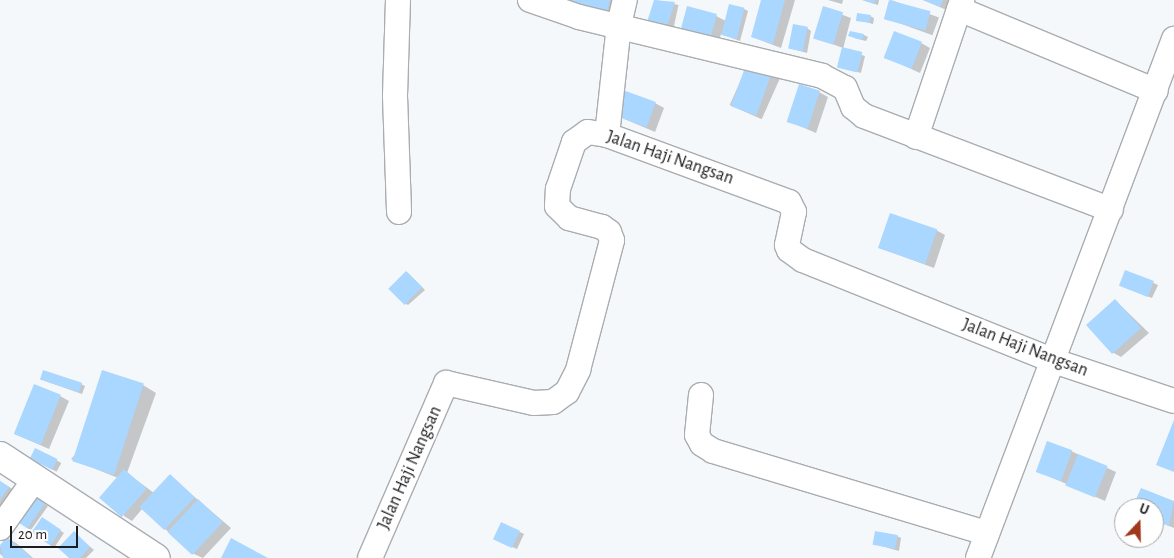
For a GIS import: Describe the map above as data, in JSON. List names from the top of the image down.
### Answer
{
  "streets": {
    "street": ["Jalan Haji Nangsan"]
  },
  "scale_bar": "20 m",
  "north": "top"
}
